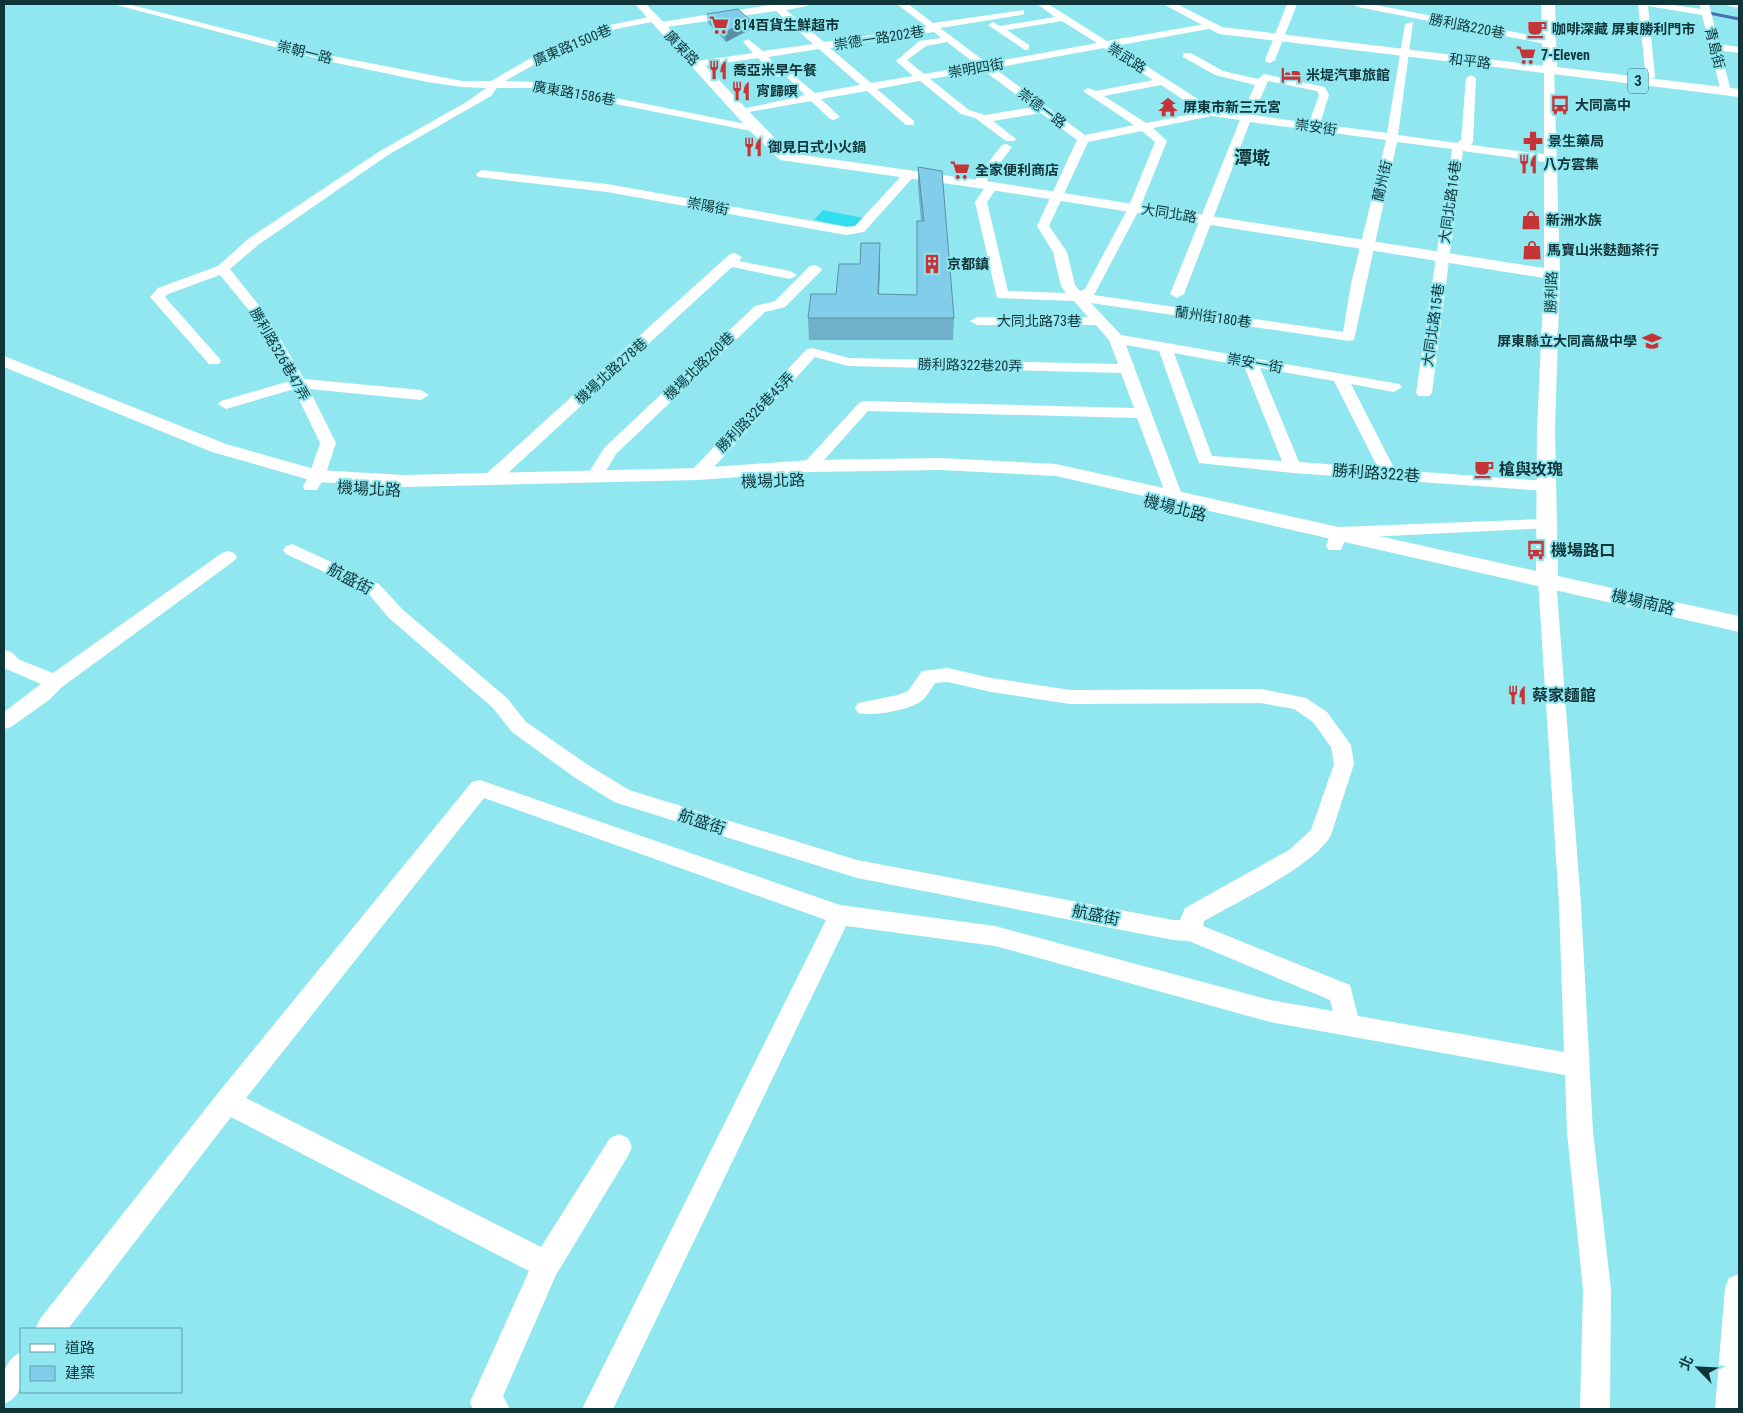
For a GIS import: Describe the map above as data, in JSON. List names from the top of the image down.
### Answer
{
  "streets": {
    "main road": ["和平路", "3", "勝利路"],
    "street": [
      "勝利路220巷",
      "崇德一路202巷",
      "廣東路1500巷",
      "廣東路",
      "青島街",
      "崇朝一路",
      "崇武路",
      "崇明四街",
      "廣東路1586巷",
      "崇德一路",
      "崇安街",
      "蘭州街",
      "大同北路16巷",
      "崇陽街",
      "大同北路",
      "蘭州街180巷",
      "大同北路73巷",
      "大同北路15巷",
      "勝利路326巷47弄",
      "崇安一街",
      "勝利路322巷20弄",
      "機場北路260巷",
      "機場北路278巷",
      "勝利路326巷45弄",
      "勝利路322巷",
      "機場北路",
      "航盛街",
      "機場南路"
    ]
  },
  "crossings": [
    ["勝利路220巷", "蘭州街"],
    ["勝利路220巷", "勝利路"],
    ["崇德一路202巷", "廣東路"],
    ["崇德一路202巷", "崇德一路"],
    ["廣東路1500巷", "廣東路"],
    ["廣東路1500巷", "崇朝一路"],
    ["廣東路1500巷", "廣東路1586巷"],
    ["廣東路", "崇明四街"],
    ["廣東路", "廣東路1586巷"],
    ["廣東路", "大同北路"],
    ["青島街", "和平路"],
    ["崇朝一路", "廣東路1586巷"],
    ["崇武路", "崇明四街"],
    ["崇武路", "崇安街"],
    ["和平路", "崇明四街"],
    ["和平路", "蘭州街"],
    ["和平路", "勝利路"],
    ["崇明四街", "崇德一路"],
    ["崇德一路", "崇安街"],
    ["崇德一路", "大同北路"],
    ["崇德一路", "蘭州街180巷"],
    ["崇德一路", "大同北路73巷"],
    ["崇安街", "蘭州街"],
    ["崇安街", "大同北路16巷"],
    ["崇安街", "勝利路"],
    ["崇安街", "大同北路73巷"],
    ["蘭州街", "大同北路"],
    ["蘭州街", "蘭州街180巷"],
    ["大同北路16巷", "大同北路"],
    ["大同北路16巷", "大同北路15巷"],
    ["崇陽街", "大同北路"],
    ["大同北路", "勝利路"],
    ["大同北路", "蘭州街180巷"],
    ["大同北路", "大同北路73巷"],
    ["大同北路", "大同北路15巷"],
    ["勝利路", "勝利路322巷"],
    ["勝利路", "機場北路"],
    ["勝利路", "機場南路"],
    ["蘭州街180巷", "大同北路73巷"],
    ["勝利路326巷47弄", "機場北路"],
    ["崇安一街", "勝利路322巷"],
    ["勝利路322巷20弄", "勝利路326巷45弄"],
    ["機場北路260巷", "機場北路"],
    ["機場北路278巷", "機場北路"],
    ["勝利路326巷45弄", "機場北路"],
    ["機場北路", "機場南路"]
  ],
  "districts": ["潭墘"],
  "places": {
    "supermarket": ["814百貨生鮮超市", "7-Eleven", "全家便利商店"],
    "cafe": ["咖啡深藏 屏東勝利門市", "槍與玫瑰"],
    "restaurant": [
      "喬亞米早午餐",
      "宵歸暝",
      "御見日式小火鍋",
      "八方雲集",
      "蔡家麵館"
    ],
    "hotel": ["米堤汽車旅館"],
    "bus stop": ["大同高中", "機場路口"],
    "temple": ["屏東市新三元宮"],
    "pharmacy": ["景生藥局"],
    "shop": ["新洲水族", "馬寶山米麩麵茶行"],
    "building": ["京都鎮"],
    "school or university": ["屏東縣立大同高級中學"]
  },
  "legend": ["道路", "建築"],
  "north": "top left"
}
